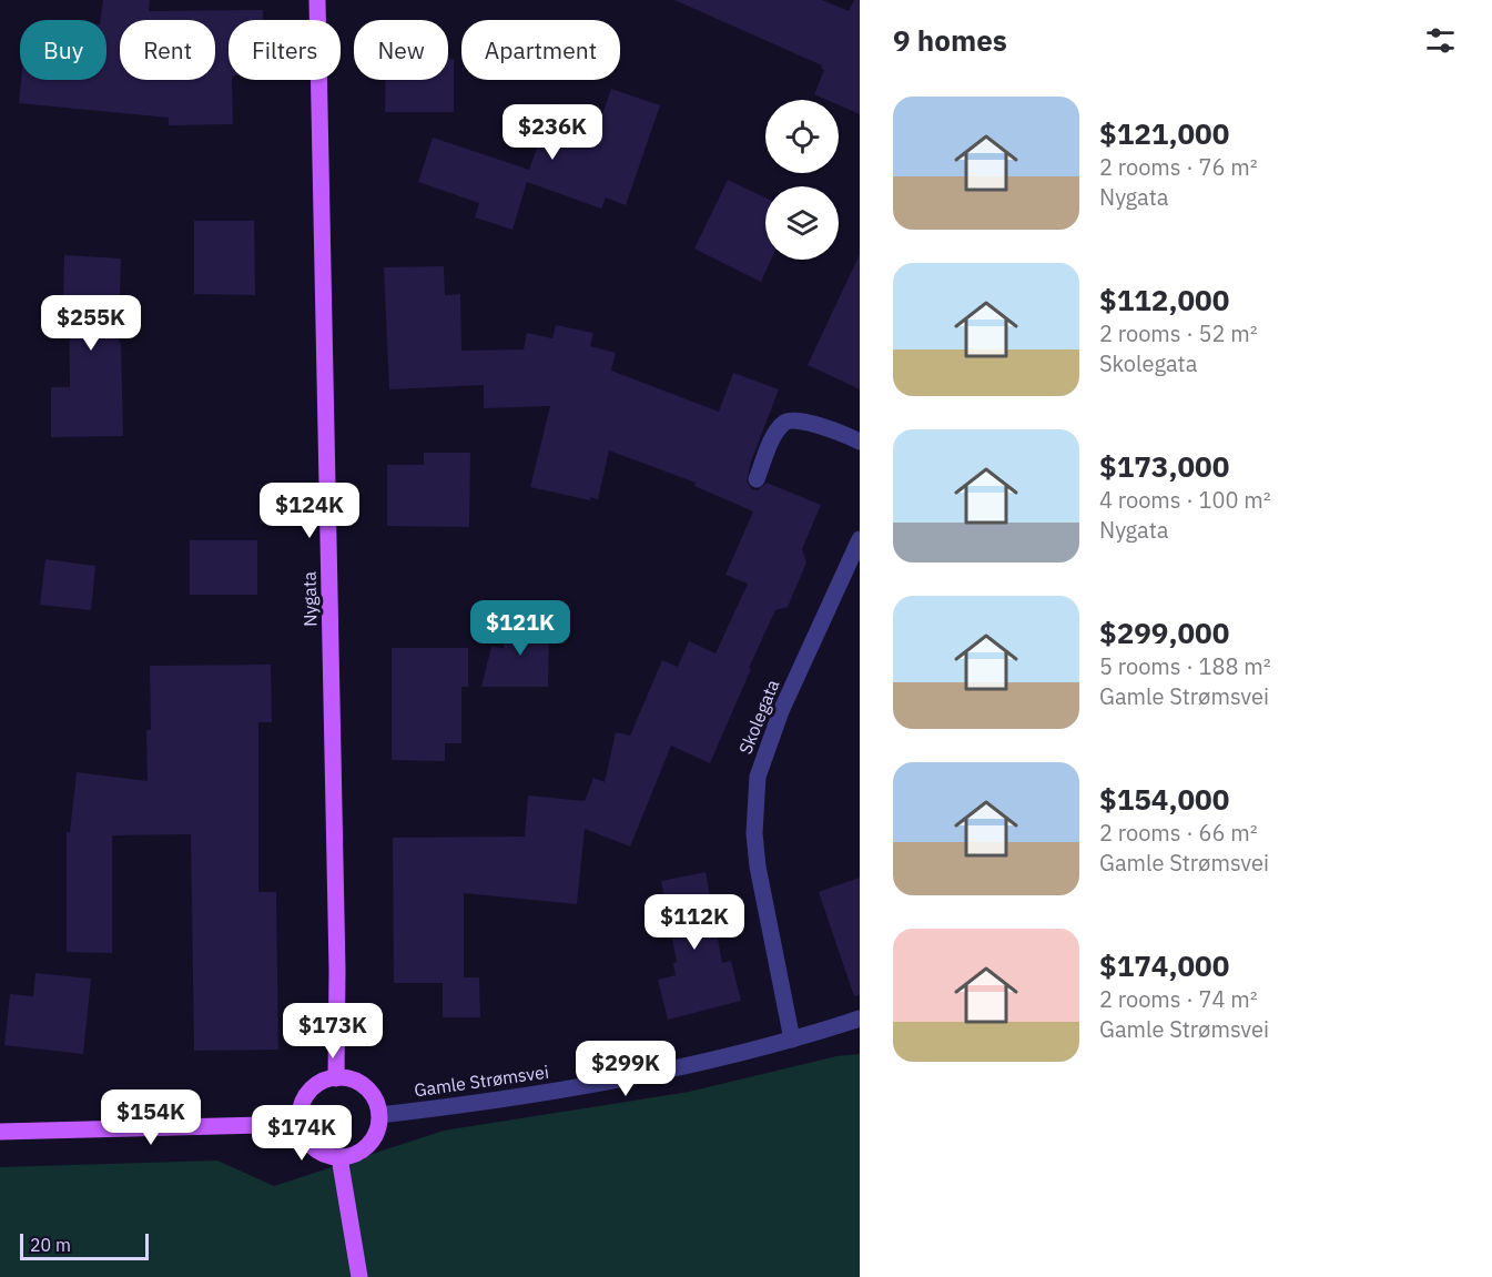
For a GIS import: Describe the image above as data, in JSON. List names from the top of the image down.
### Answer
{
  "streets": {
    "main road": ["Nygata"],
    "street": ["Skolegata", "Gamle Strømsvei"]
  },
  "crossings": [
    ["Nygata", "Gamle Strømsvei"],
    ["Skolegata", "Gamle Strømsvei"]
  ],
  "scale_bar": "20 m",
  "page": {
    "heading": "9 homes",
    "chip": [
      "Buy",
      "Rent",
      "Filters",
      "New",
      "Apartment"
    ],
    "list": [
      {
        "name": "$121,000",
        "note": "2 rooms · 76 m² · Nygata"
      },
      {
        "name": "$112,000",
        "note": "2 rooms · 52 m² · Skolegata"
      },
      {
        "name": "$173,000",
        "note": "4 rooms · 100 m² · Nygata"
      },
      {
        "name": "$299,000",
        "note": "5 rooms · 188 m² · Gamle Strømsvei"
      },
      {
        "name": "$154,000",
        "note": "2 rooms · 66 m² · Gamle Strømsvei"
      },
      {
        "name": "$174,000",
        "note": "2 rooms · 74 m² · Gamle Strømsvei"
      }
    ],
    "price": [
      "$236K",
      "$255K",
      "$124K",
      "$121K",
      "$112K",
      "$173K",
      "$299K",
      "$154K",
      "$174K"
    ],
    "scale": "20 m"
  }
}
